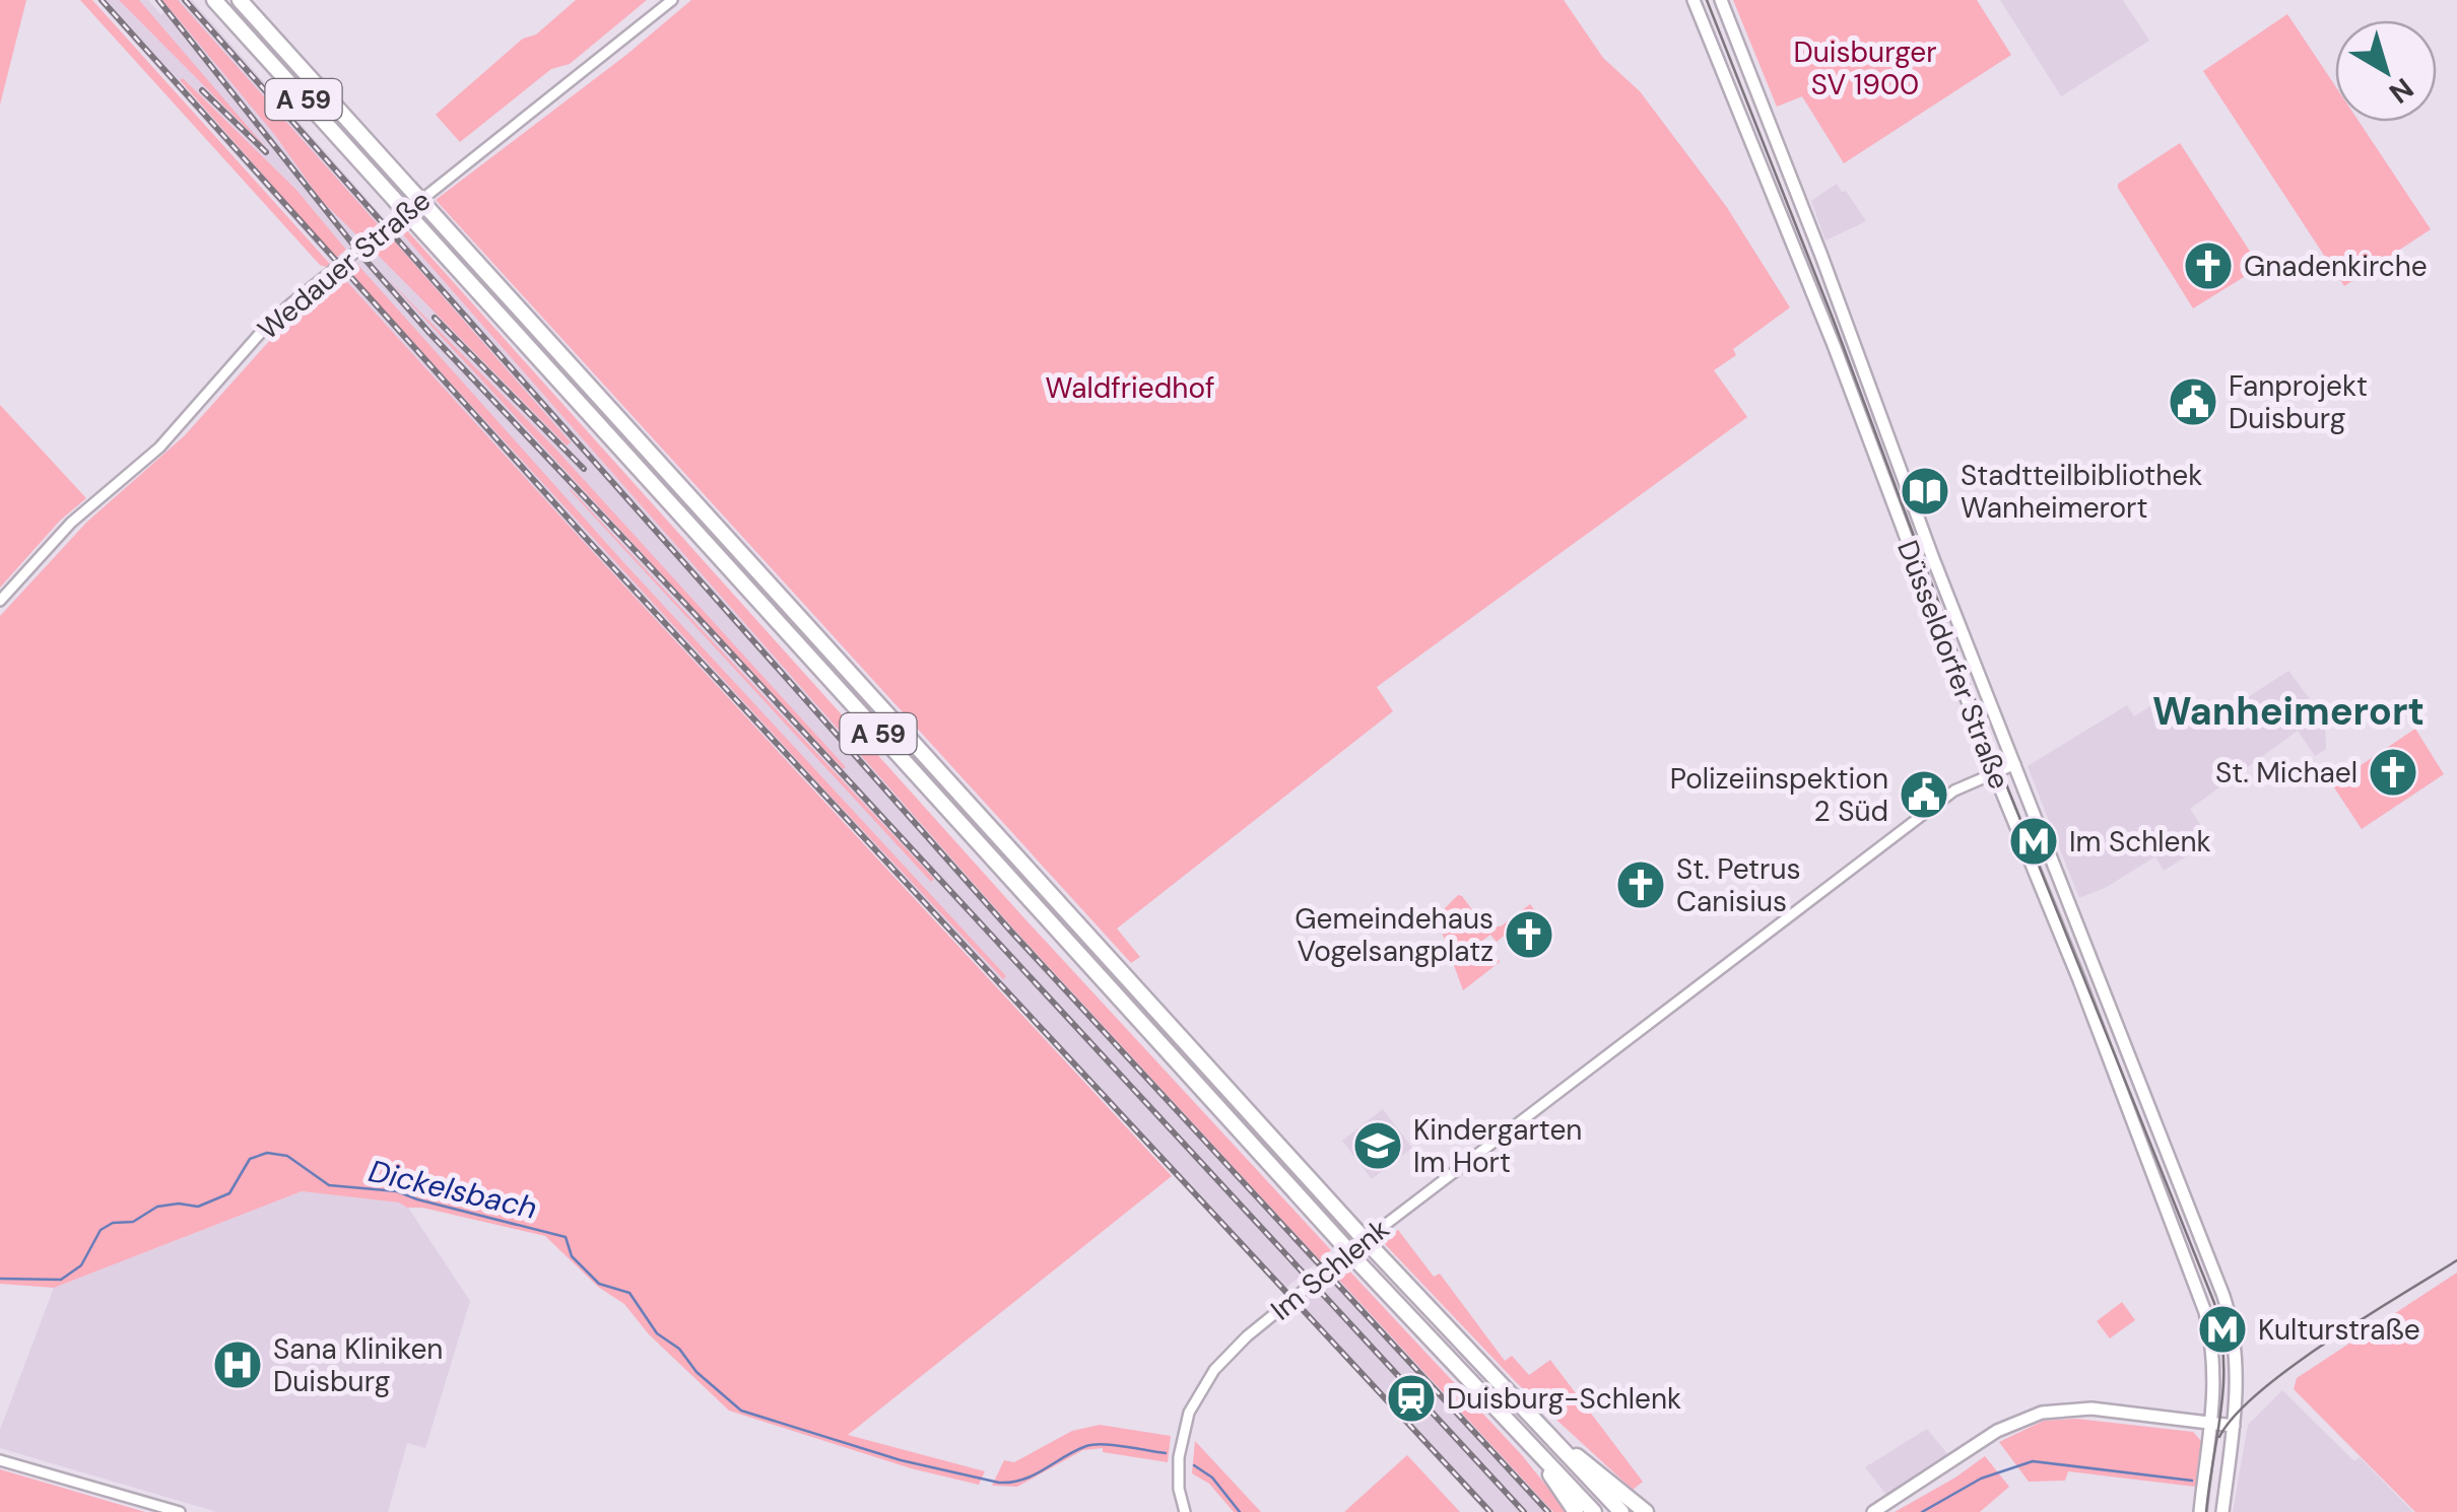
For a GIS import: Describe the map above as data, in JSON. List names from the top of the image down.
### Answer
{
  "streets": {
    "highway": ["A 59"],
    "main road": ["Düsseldorfer Straße"],
    "street": ["Wedauer Straße", "Im Schlenk"]
  },
  "crossings": [
    ["Düsseldorfer Straße", "Im Schlenk"]
  ],
  "districts": ["Wanheimerort"],
  "water": ["Dickelsbach"],
  "parks": ["Duisburger SV 1900", "Waldfriedhof"],
  "places": {
    "church": [
      "Gnadenkirche",
      "St. Michael",
      "St. Petrus Canisius",
      "Gemeindehaus Vogelsangplatz"
    ],
    "public building": ["Fanprojekt Duisburg", "Polizeiinspektion 2 Süd"],
    "library": ["Stadtteilbibliothek Wanheimerort"],
    "metro station": ["Im Schlenk", "Kulturstraße"],
    "school or university": ["Kindergarten Im Hort"],
    "hospital": ["Sana Kliniken Duisburg"],
    "station": ["Duisburg-Schlenk"]
  },
  "north": "bottom right"
}
